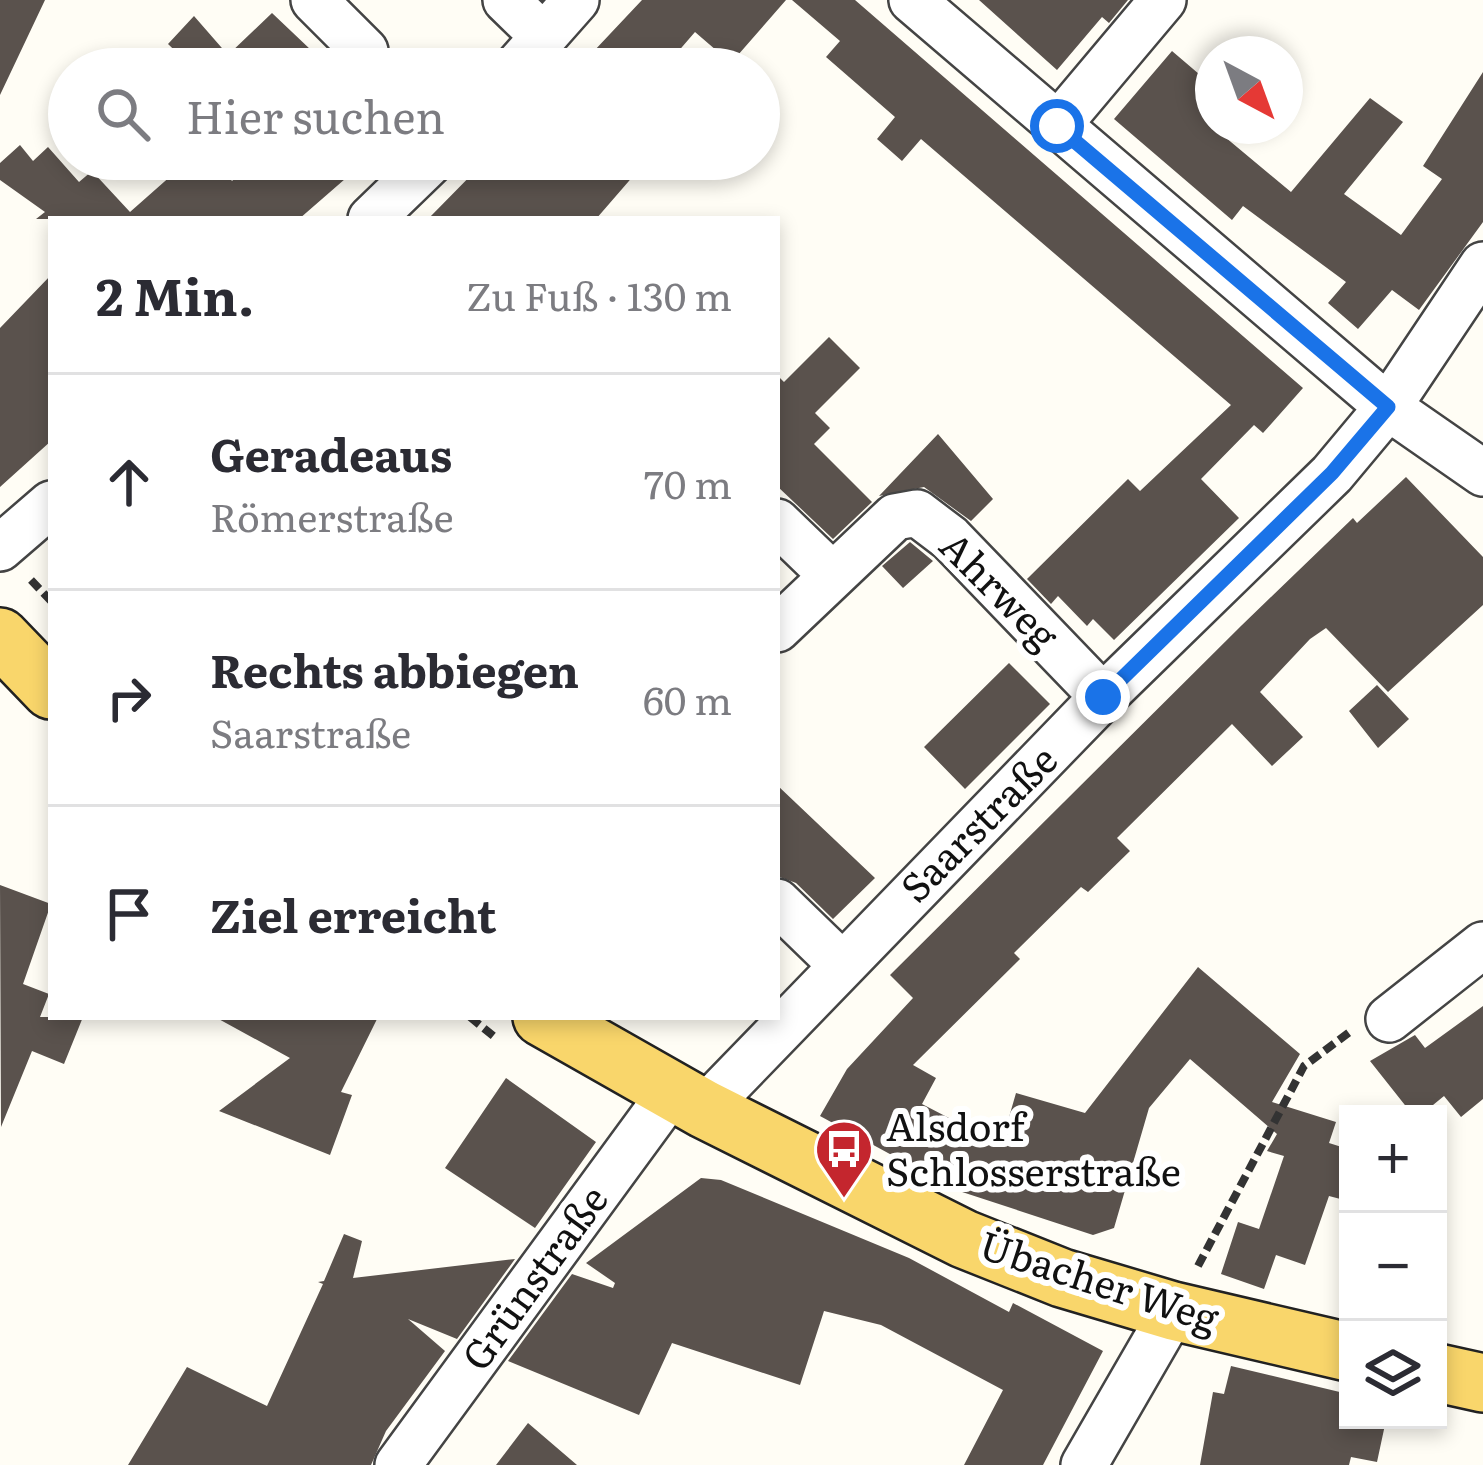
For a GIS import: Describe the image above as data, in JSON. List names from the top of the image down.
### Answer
{
  "streets": {
    "main road": ["Übacher Weg"],
    "street": ["Ahrweg", "Saarstraße", "Grünstraße"]
  },
  "crossings": [
    ["Ahrweg", "Saarstraße"],
    ["Saarstraße", "Grünstraße"],
    ["Saarstraße", "Übacher Weg"],
    ["Grünstraße", "Übacher Weg"]
  ],
  "places": {
    "bus stop": ["Alsdorf Schlosserstraße"]
  },
  "north": "bottom right",
  "page": {
    "search": "Hier suchen",
    "heading": ["2 Min.", "Zu Fuß · 130 m"],
    "list": [
      ["Geradeaus", "Römerstraße", "70 m"],
      ["Rechts abbiegen", "Saarstraße", "60 m"],
      "Ziel erreicht"
    ],
    "map_buttons": ["+", "−"]
  }
}
